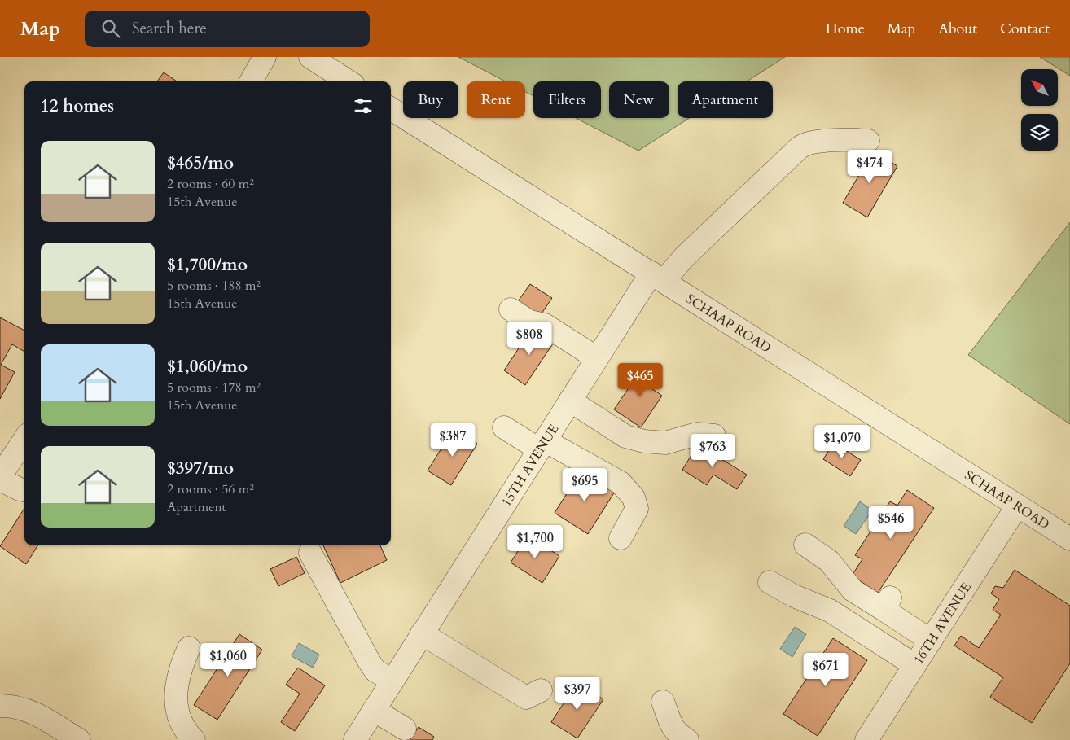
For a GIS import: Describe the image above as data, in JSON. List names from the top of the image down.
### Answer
{
  "streets": {
    "street": ["SCHAAP ROAD", "15TH AVENUE", "16TH AVENUE"]
  },
  "crossings": [
    ["SCHAAP ROAD", "15TH AVENUE"],
    ["SCHAAP ROAD", "16TH AVENUE"]
  ],
  "north": "top left",
  "page": {
    "header": "Map",
    "search": "Search here",
    "nav": [
      "Home",
      "Map",
      "About",
      "Contact"
    ],
    "chip": [
      "Buy",
      "Rent",
      "Filters",
      "New",
      "Apartment"
    ],
    "heading": "12 homes",
    "list": [
      {
        "name": "$465/mo",
        "note": "2 rooms · 60 m² · 15th Avenue"
      },
      {
        "name": "$1,700/mo",
        "note": "5 rooms · 188 m² · 15th Avenue"
      },
      {
        "name": "$1,060/mo",
        "note": "5 rooms · 178 m² · 15th Avenue"
      },
      {
        "name": "$397/mo",
        "note": "2 rooms · 56 m² · Apartment"
      }
    ],
    "price": [
      "$474",
      "$808",
      "$465",
      "$387",
      "$1,070",
      "$763",
      "$695",
      "$546",
      "$1,700",
      "$1,060",
      "$671",
      "$397"
    ]
  }
}
